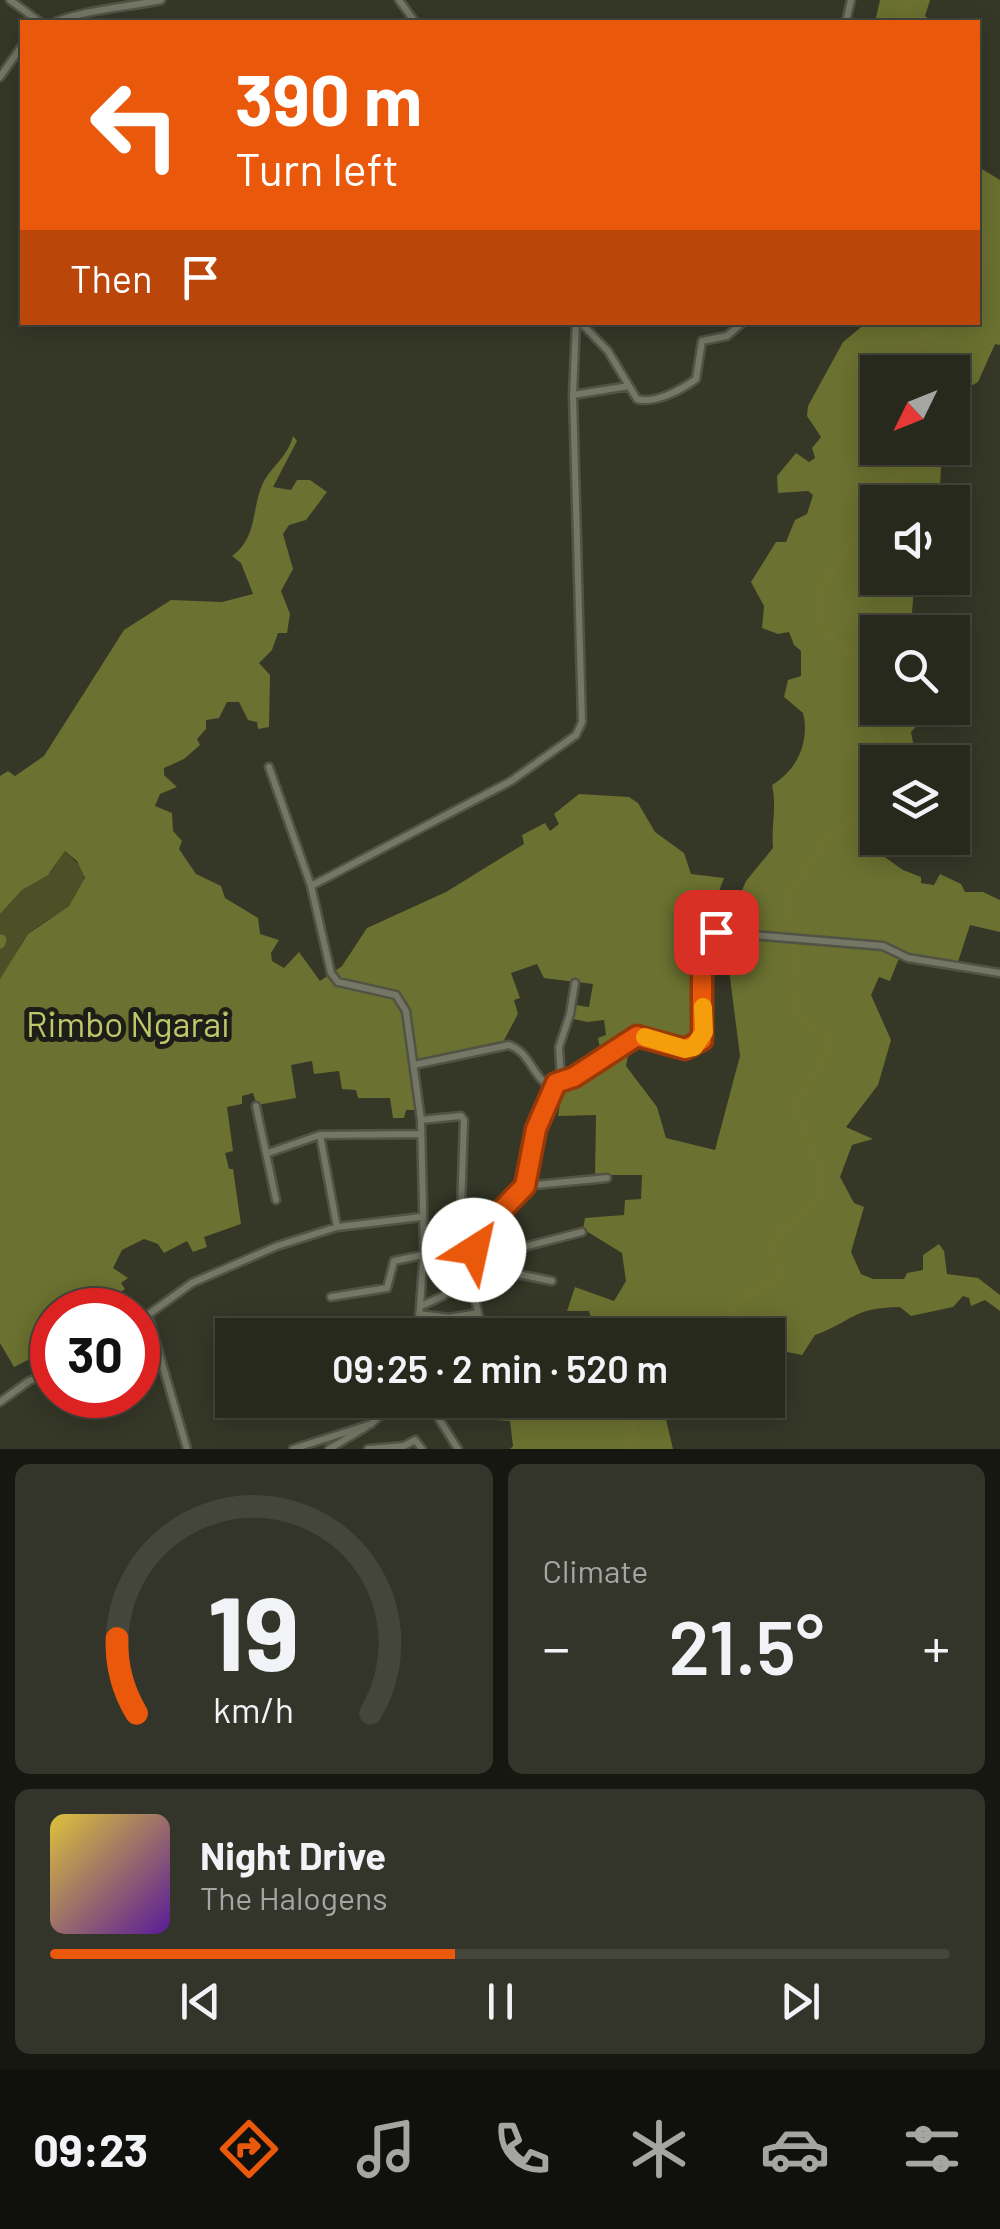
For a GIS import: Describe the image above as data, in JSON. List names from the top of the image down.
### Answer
{
  "parks": ["Rimbo Ngarai"],
  "north": "bottom left",
  "page": {
    "turn": ["390 m", "Turn left"],
    "then": "Then",
    "limit": "30",
    "trip": "09:25 · 2 min · 520 m",
    "tile": "Climate",
    "heat": ["−", "21.5°", "+"],
    "song": ["Night Drive", "The Halogens"],
    "tabs": "09:23",
    "gauge": ["19", "km/h"]
  }
}
